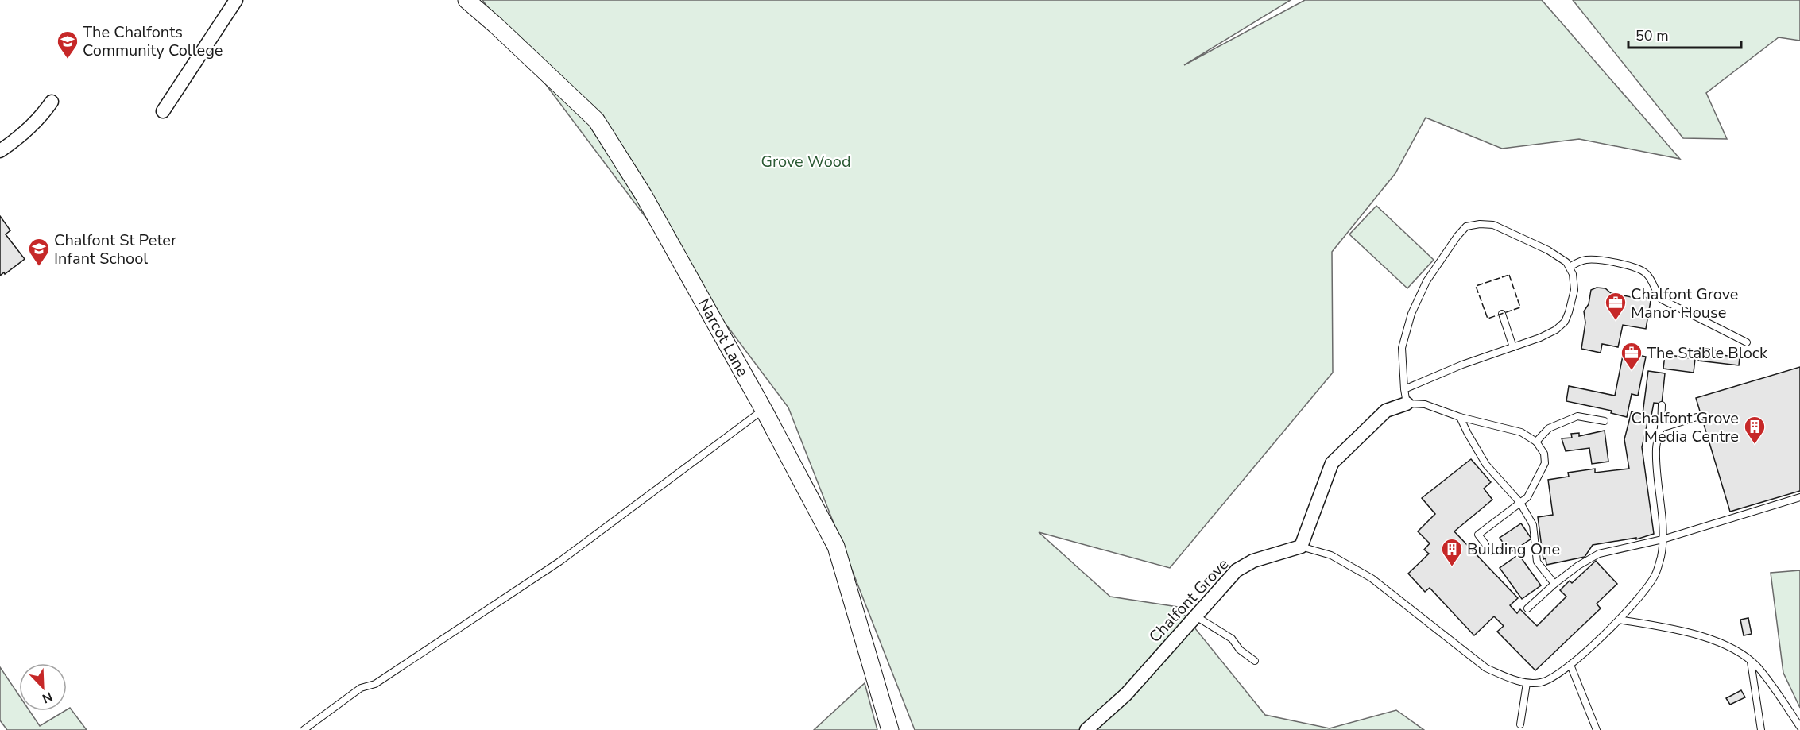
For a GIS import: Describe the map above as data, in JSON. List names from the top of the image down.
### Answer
{
  "streets": {
    "street": ["Narcot Lane", "Chalfont Grove"]
  },
  "parks": ["Grove Wood"],
  "places": {
    "school or university": ["The Chalfonts Community College", "Chalfont St Peter Infant School"],
    "office": ["Chalfont Grove Manor House", "The Stable Block"],
    "building": ["Chalfont Grove Media Centre", "Building One"]
  },
  "scale_bar": "50 m",
  "north": "bottom right"
}
